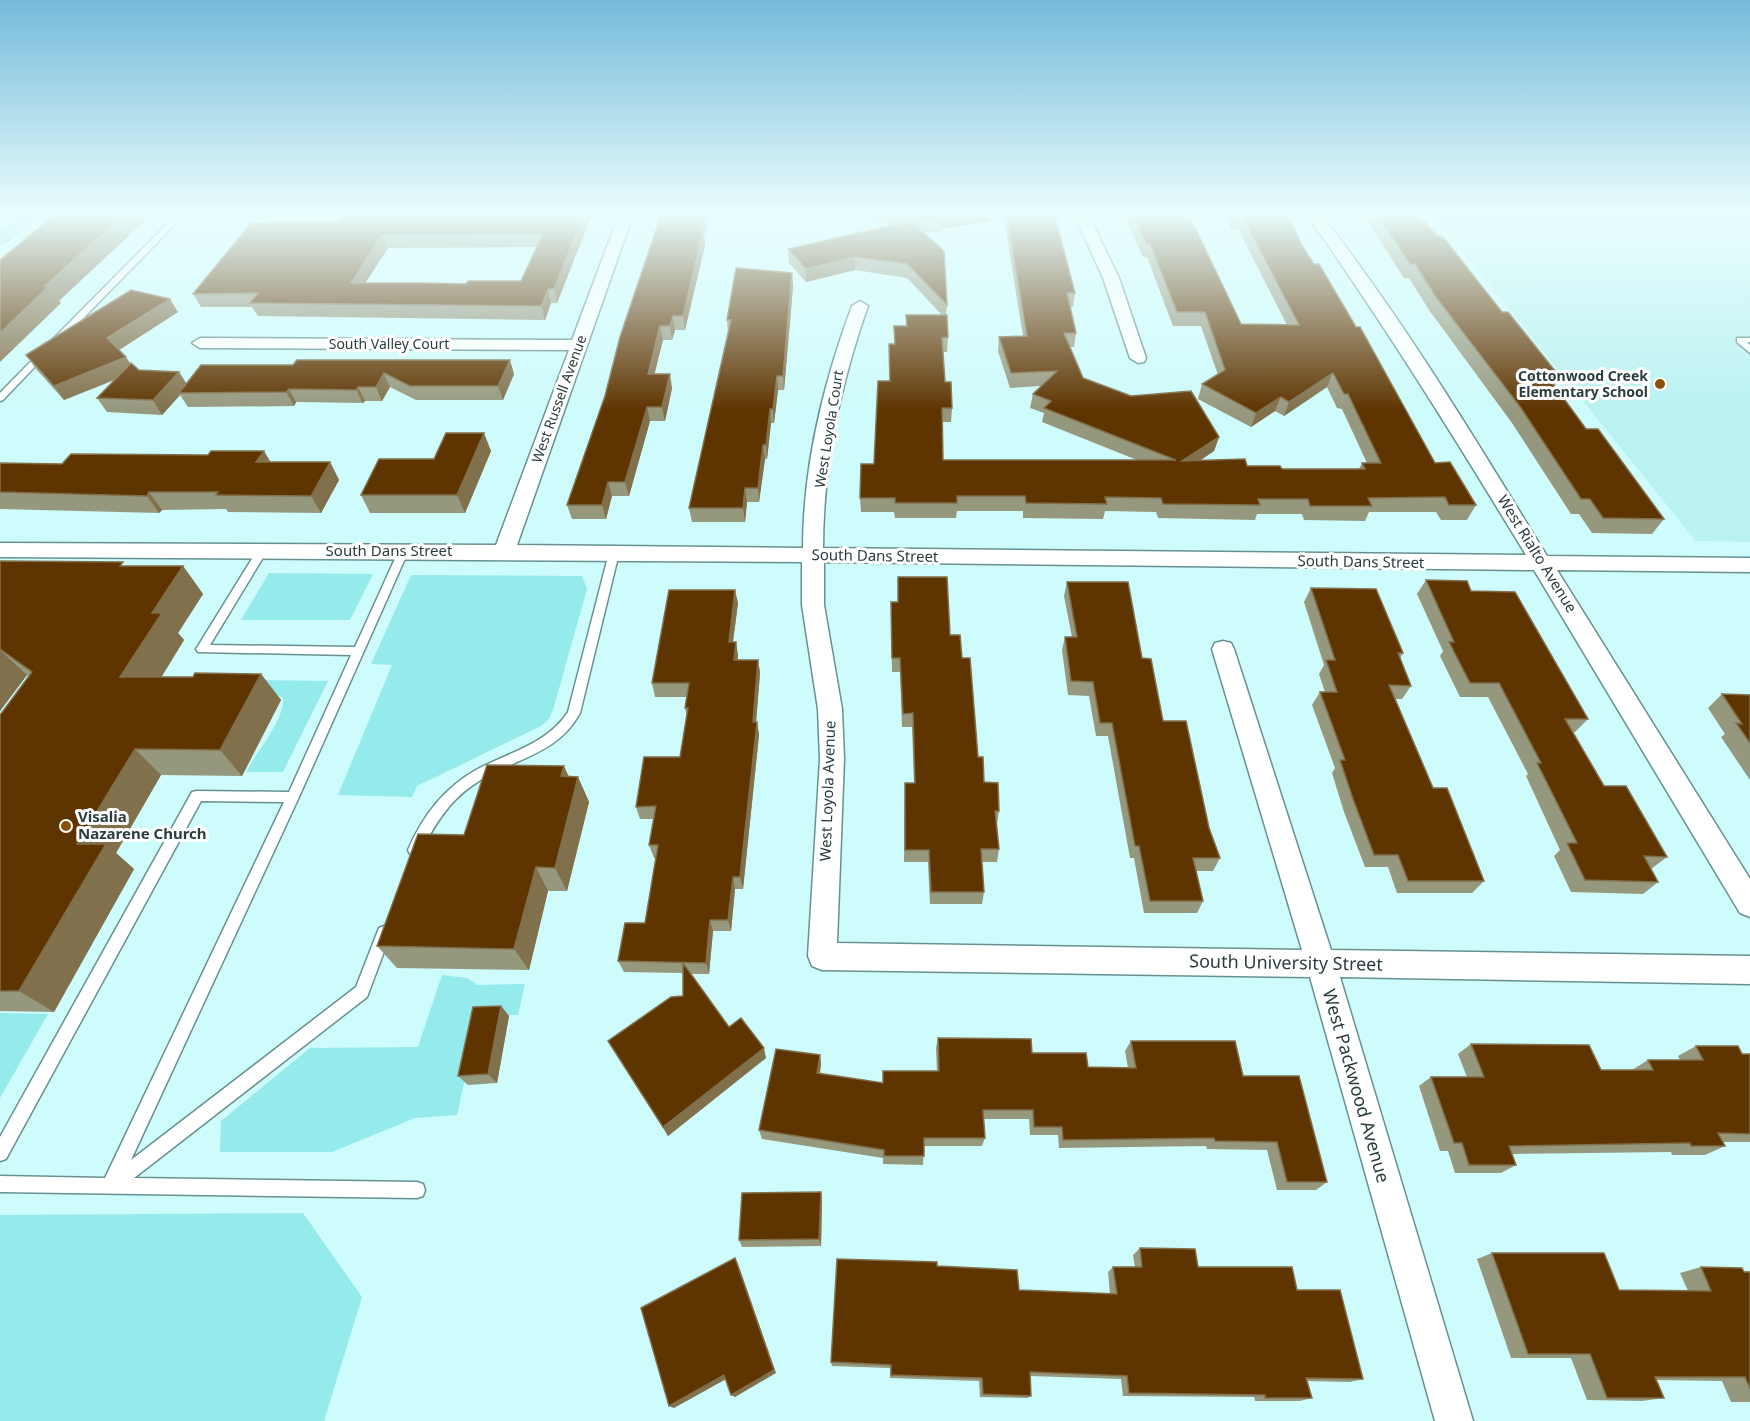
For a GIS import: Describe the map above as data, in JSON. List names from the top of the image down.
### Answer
{
  "streets": {
    "street": [
      "South Valley Court",
      "West Russell Avenue",
      "West Loyola Court",
      "South Dans Street",
      "West Rialto Avenue",
      "West Loyola Avenue",
      "South University Street",
      "West Packwood Avenue"
    ]
  },
  "crossings": [
    ["South Valley Court", "West Russell Avenue"],
    ["West Russell Avenue", "South Dans Street"],
    ["West Loyola Court", "South Dans Street"],
    ["West Loyola Court", "West Loyola Avenue"],
    ["South Dans Street", "West Rialto Avenue"],
    ["South Dans Street", "West Loyola Avenue"],
    ["West Loyola Avenue", "South University Street"],
    ["South University Street", "West Packwood Avenue"]
  ],
  "places": ["Cottonwood Creek Elementary School", "Visalia Nazarene Church"]
}
